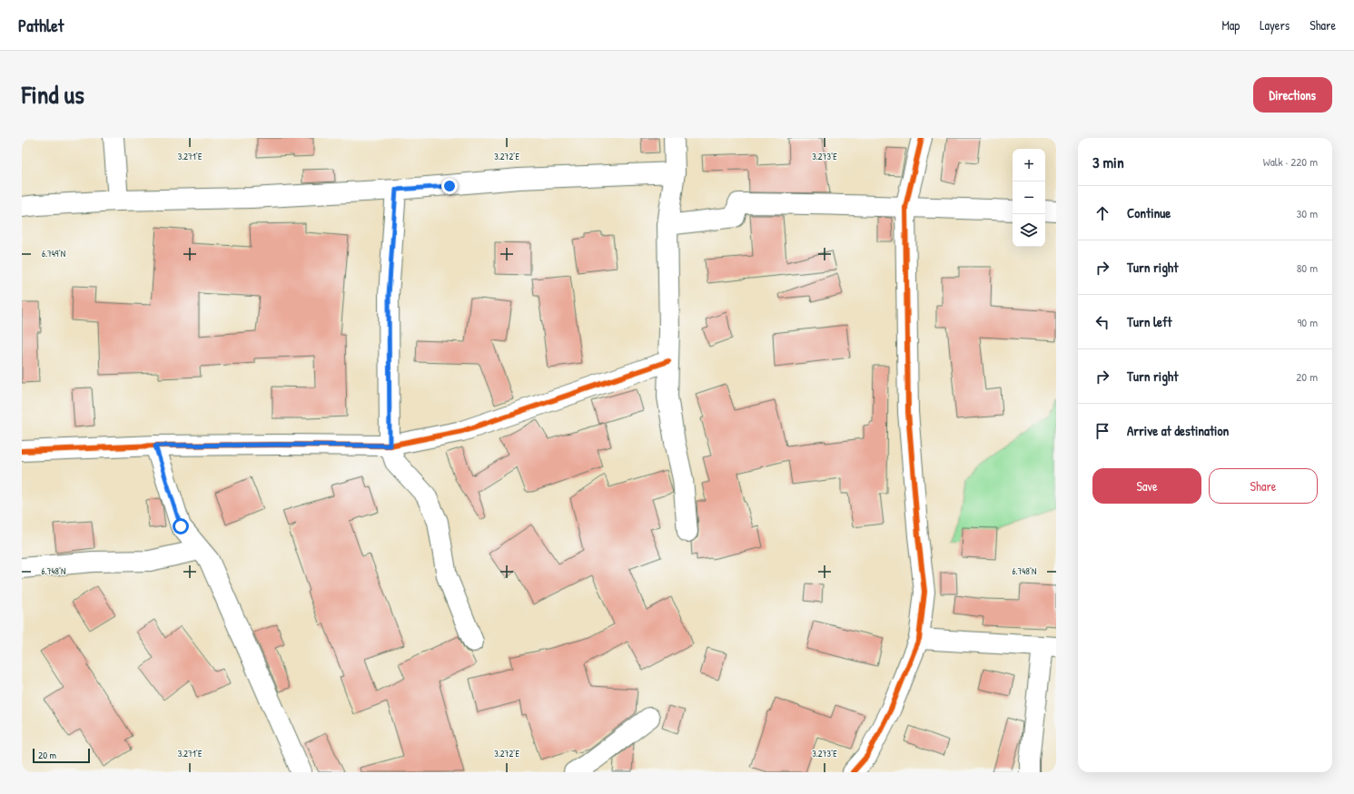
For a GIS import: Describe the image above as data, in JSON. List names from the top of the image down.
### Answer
{
  "scale_bar": "20 m",
  "page": {
    "header": "Pathlet",
    "nav": ["Map", "Layers", "Share"],
    "title": "Find us",
    "buttons": [
      "Directions",
      ["Save", "Share"]
    ],
    "heading": ["3 min", "Walk · 220 m"],
    "map_buttons": ["+", "−"],
    "list": [
      ["Continue", "30 m"],
      ["Turn right", "80 m"],
      ["Turn left", "90 m"],
      ["Turn right", "20 m"],
      "Arrive at destination"
    ],
    "scale": "20 m"
  },
  "coordinates": [
    "3.271°E",
    "3.272°E",
    "3.273°E",
    "6.749°N",
    "6.748°N"
  ]
}
